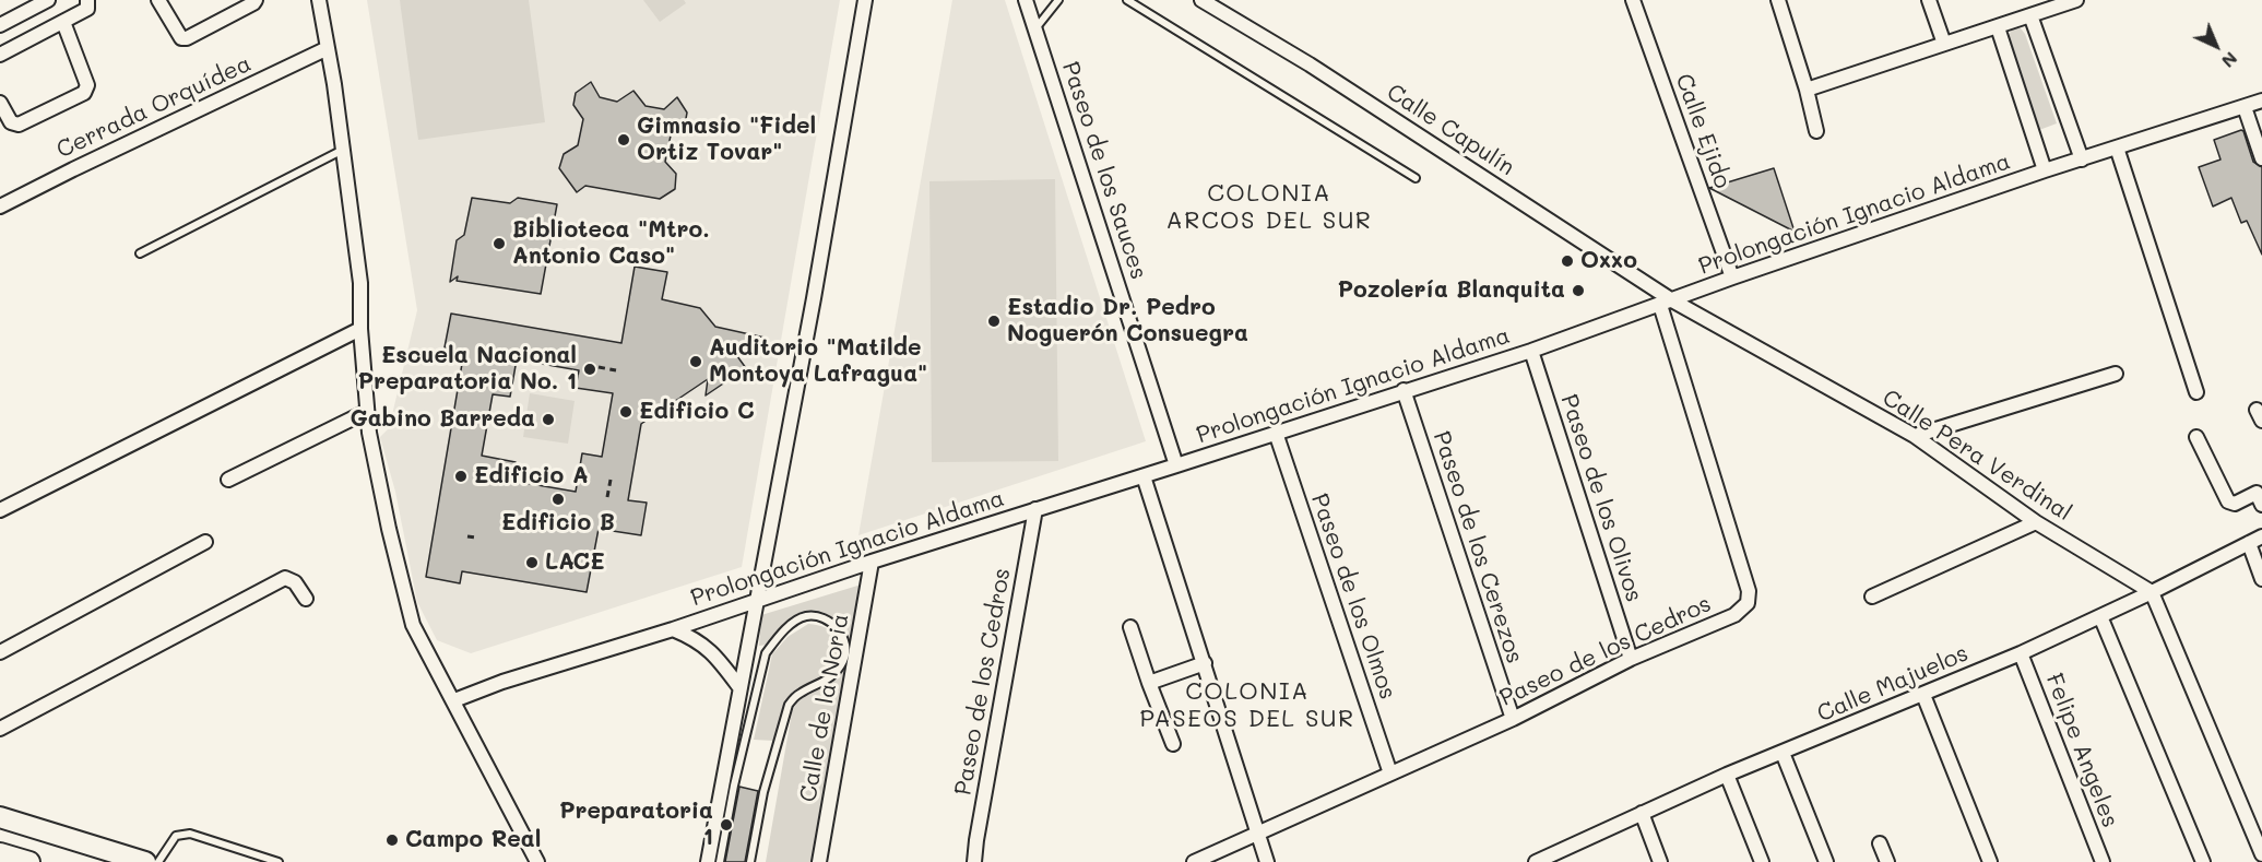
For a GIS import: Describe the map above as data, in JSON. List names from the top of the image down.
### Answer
{
  "streets": {
    "street": [
      "Cerrada Orquídea",
      "Calle Capulín",
      "Calle Ejido",
      "Paseo de los Sauces",
      "Prolongación Ignacio Aldama",
      "Calle Pera Verdinal",
      "Paseo de los Olivos",
      "Paseo de los Cerezos",
      "Paseo de los Olmos",
      "Paseo de los Cedros",
      "Calle Majuelos",
      "Calle de la Noria",
      "Felipe Angeles"
    ]
  },
  "crossings": [
    ["Calle Capulín", "Prolongación Ignacio Aldama"],
    ["Calle Capulín", "Calle Pera Verdinal"],
    ["Calle Capulín", "Paseo de los Cedros"],
    ["Calle Ejido", "Prolongación Ignacio Aldama"],
    ["Paseo de los Sauces", "Prolongación Ignacio Aldama"],
    ["Prolongación Ignacio Aldama", "Calle Pera Verdinal"],
    ["Prolongación Ignacio Aldama", "Paseo de los Olivos"],
    ["Prolongación Ignacio Aldama", "Paseo de los Cerezos"],
    ["Prolongación Ignacio Aldama", "Paseo de los Olmos"],
    ["Prolongación Ignacio Aldama", "Paseo de los Cedros"],
    ["Prolongación Ignacio Aldama", "Calle de la Noria"],
    ["Calle Pera Verdinal", "Paseo de los Cedros"],
    ["Calle Pera Verdinal", "Calle Majuelos"],
    ["Paseo de los Olivos", "Paseo de los Cedros"],
    ["Paseo de los Cerezos", "Paseo de los Cedros"],
    ["Paseo de los Olmos", "Paseo de los Cedros"],
    ["Calle Majuelos", "Felipe Angeles"]
  ],
  "districts": ["COLONIA ARCOS DEL SUR", "COLONIA PASEOS DEL SUR"],
  "places": [
    "Gimnasio \"Fidel Ortiz Tovar\"",
    "Biblioteca \"Mtro. Antonio Caso\"",
    "Oxxo",
    "Pozolería Blanquita",
    "Estadio Dr. Pedro Noguerón Consuegra",
    "Auditorio \"Matilde Montoya Lafragua\"",
    "Escuela Nacional Preparatoria No. 1",
    "Edificio C",
    "Gabino Barreda",
    "Edificio A",
    "Edificio B",
    "LACE",
    "Preparatoria 1",
    "Campo Real"
  ],
  "north": "bottom right"
}
